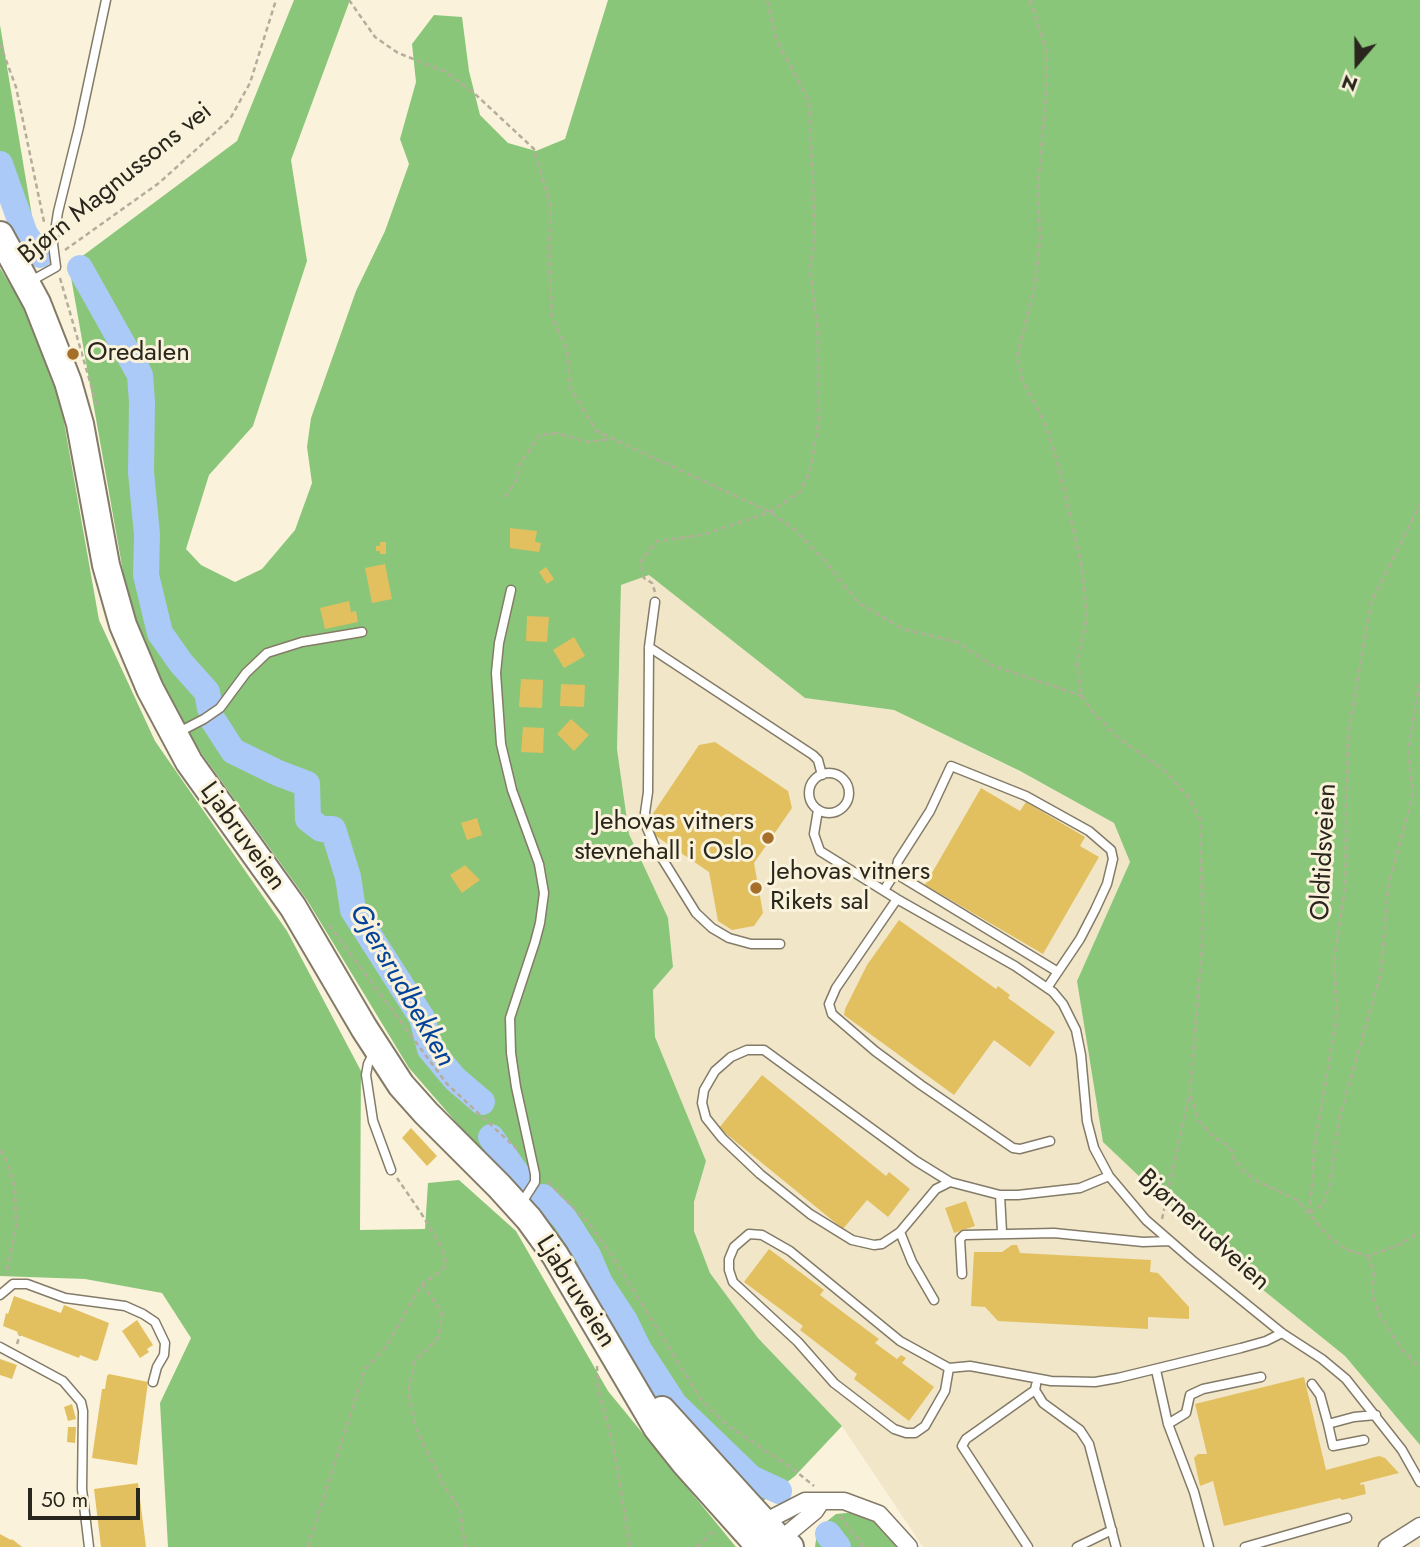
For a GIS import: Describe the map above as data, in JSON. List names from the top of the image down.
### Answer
{
  "streets": {
    "main road": ["Ljabruveien"],
    "lane": ["Bjørn Magnussons vei", "Bjørnerudveien"],
    "path": ["Oldtidsveien"]
  },
  "crossings": [
    ["Bjørn Magnussons vei", "Ljabruveien"]
  ],
  "water": ["Gjersrudbekken"],
  "places": ["Oredalen", "Jehovas vitners stevnehall i Oslo", "Jehovas vitners Rikets sal"],
  "scale_bar": "50 m",
  "north": "bottom"
}
